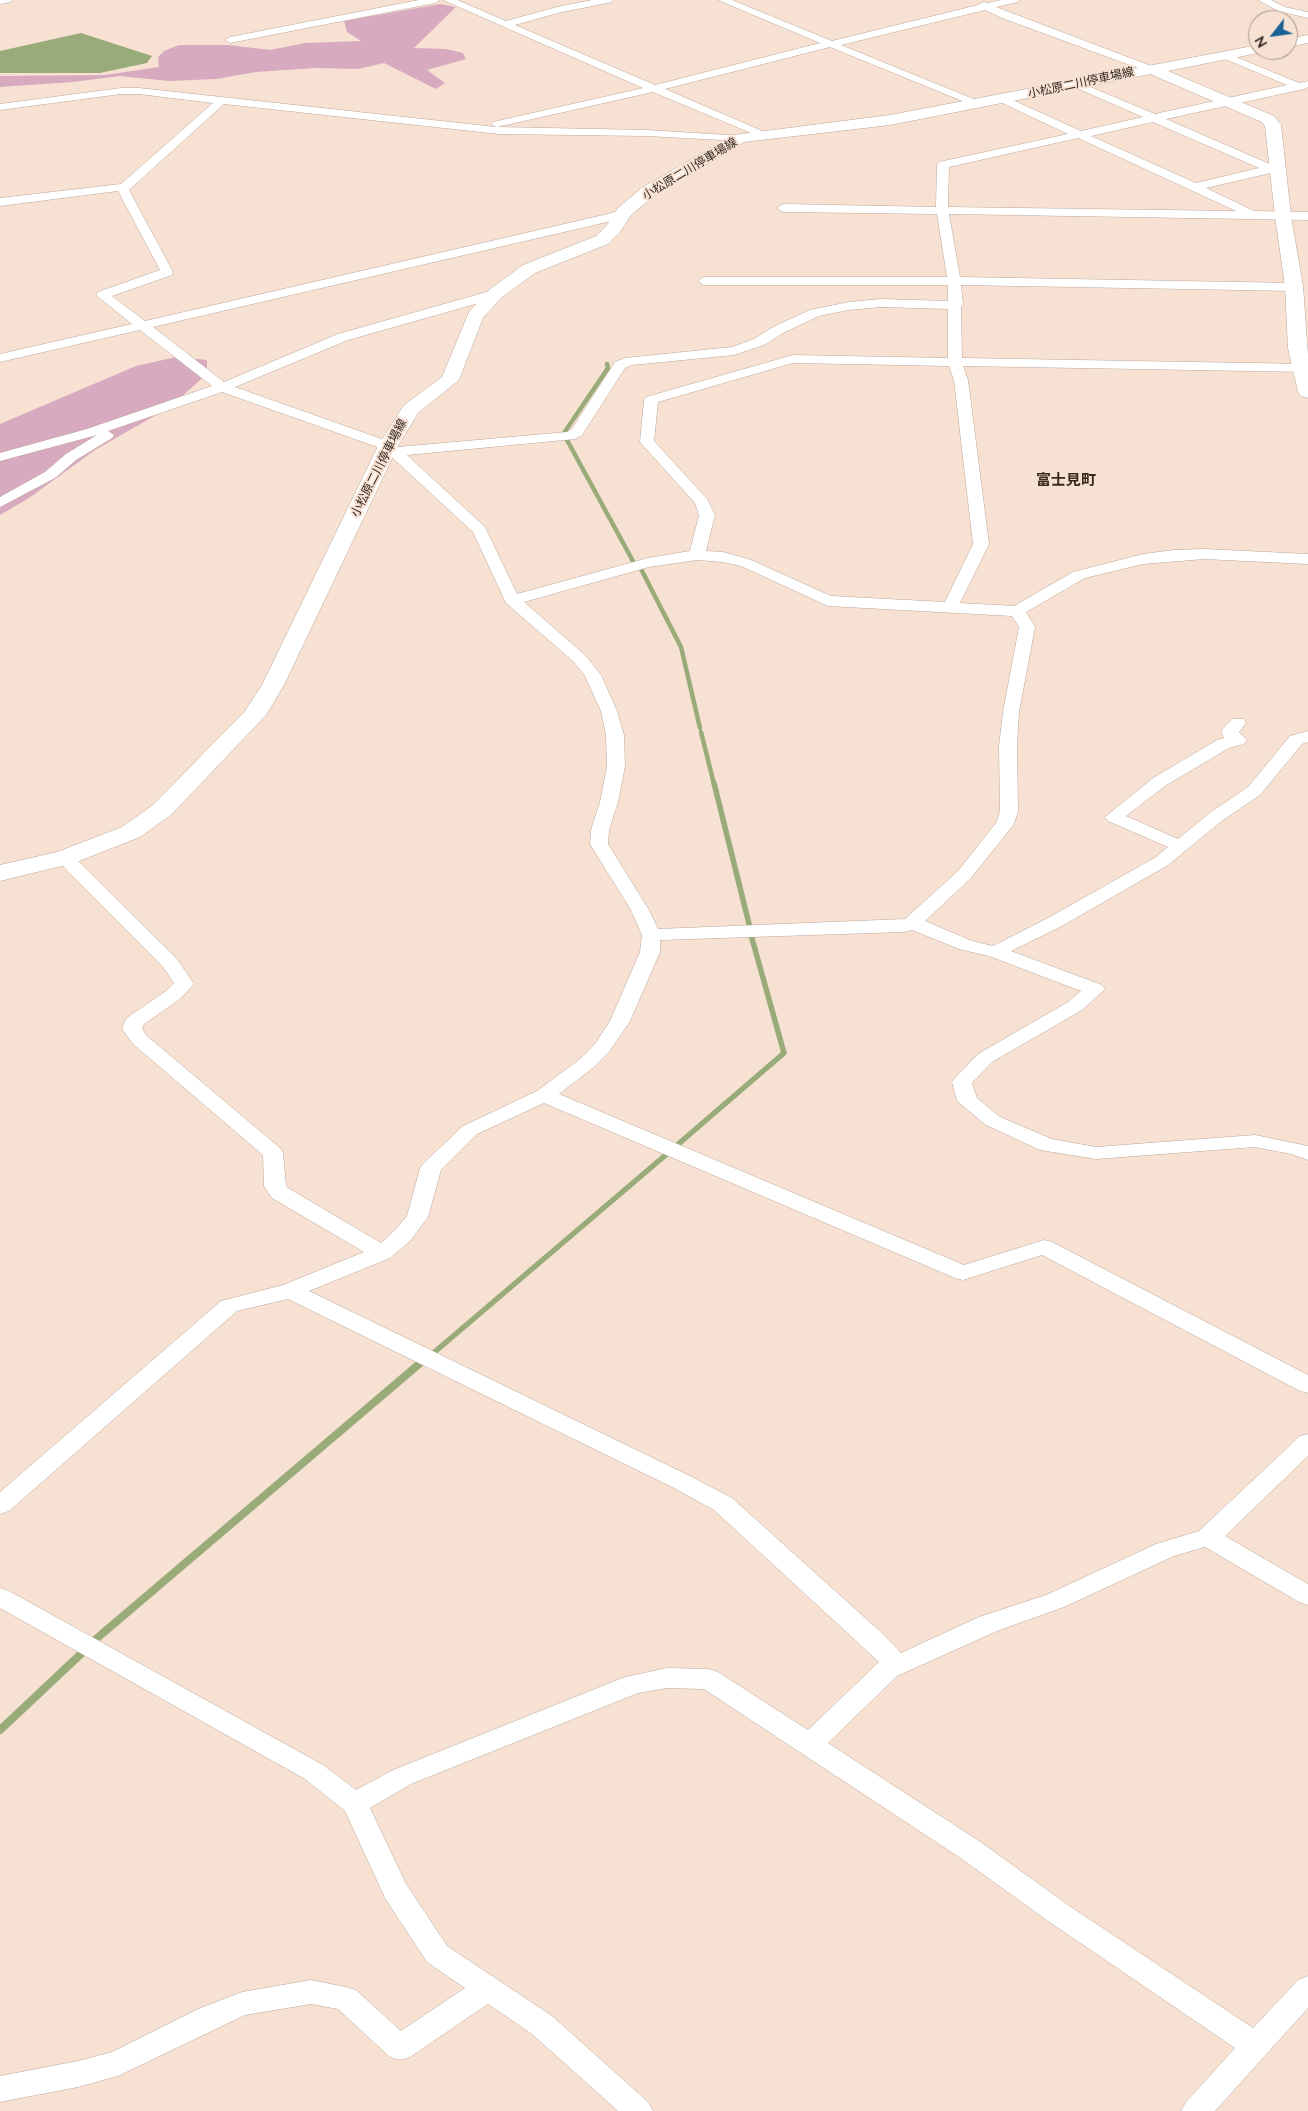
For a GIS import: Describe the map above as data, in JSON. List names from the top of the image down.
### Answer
{
  "streets": {
    "main road": ["小松原二川停車場線"]
  },
  "districts": ["富士見町"],
  "north": "bottom left"
}
